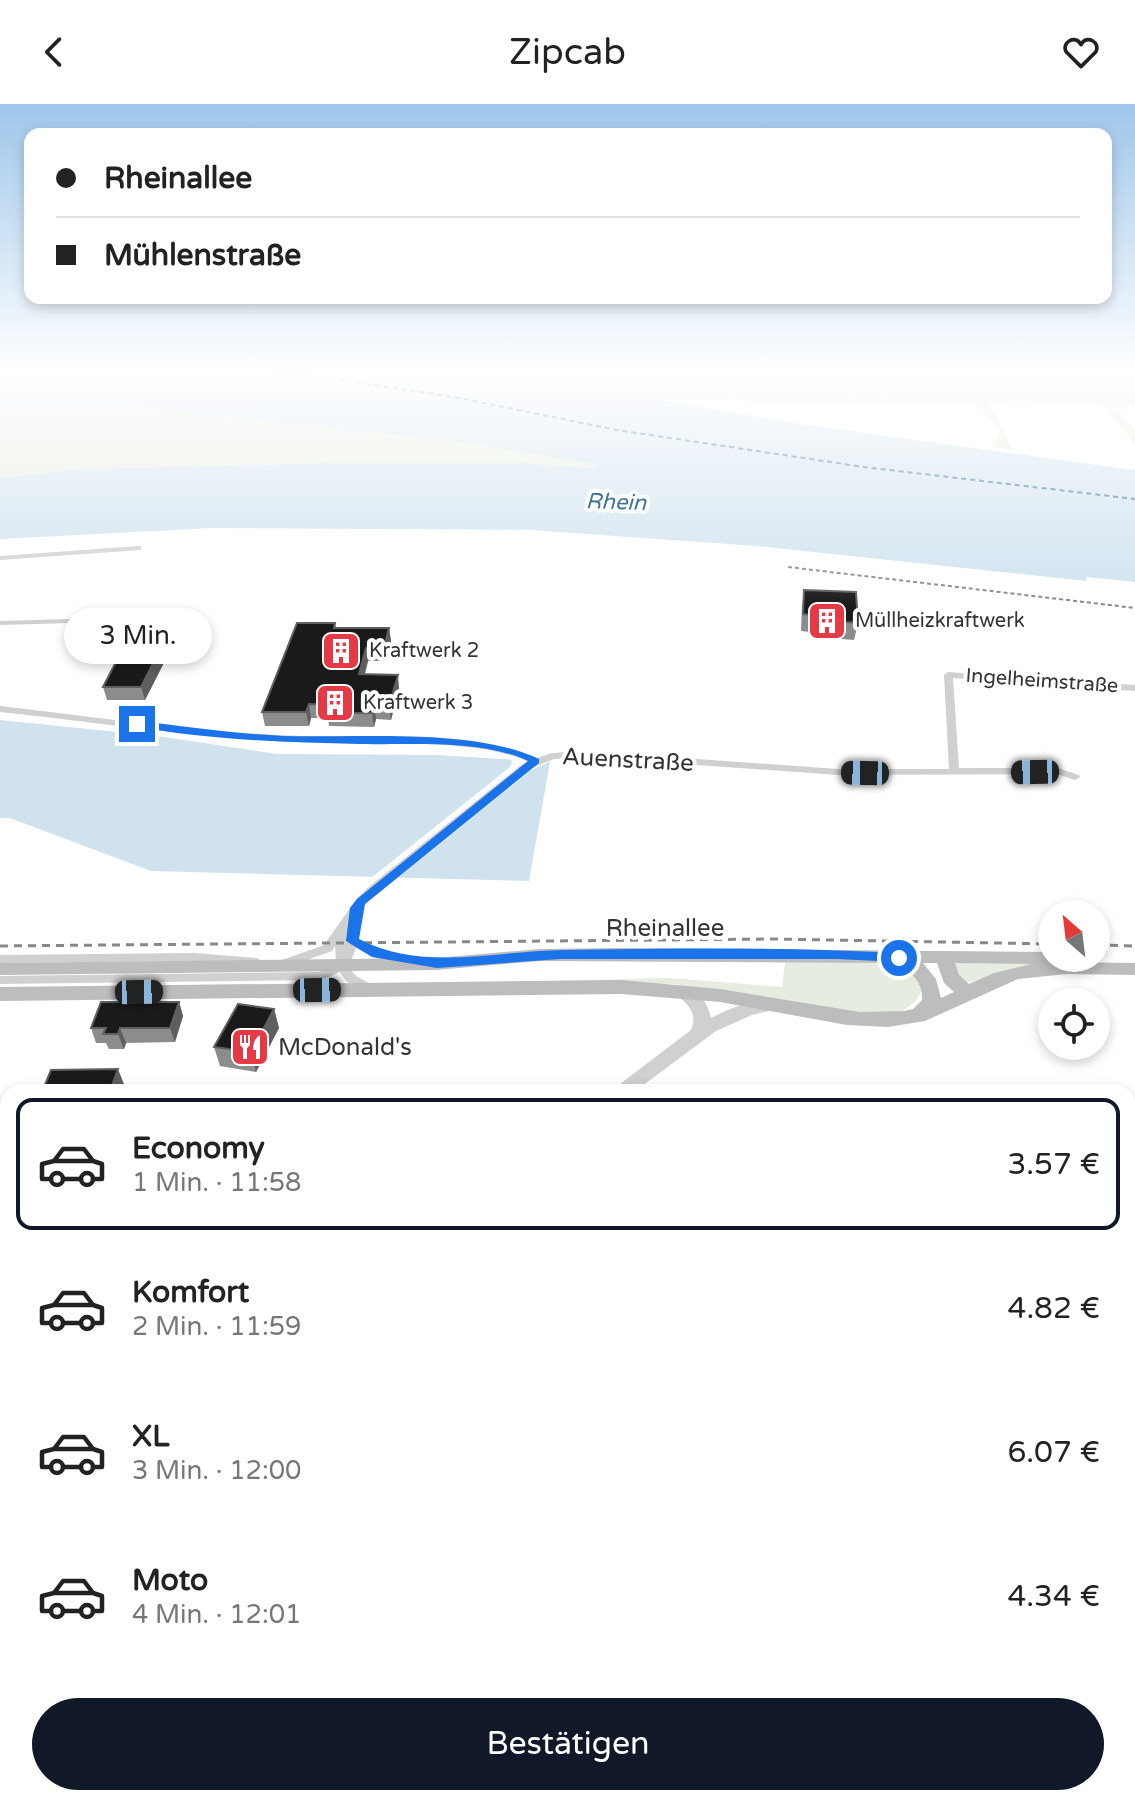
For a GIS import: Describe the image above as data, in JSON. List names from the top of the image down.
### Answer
{
  "streets": {
    "main road": ["Rheinallee"],
    "street": ["Ingelheimstraße", "Auenstraße"]
  },
  "crossings": [
    ["Ingelheimstraße", "Auenstraße"],
    ["Auenstraße", "Rheinallee"]
  ],
  "water": ["Rhein"],
  "places": {
    "building": ["Müllheizkraftwerk", "Kraftwerk 2", "Kraftwerk 3"],
    "restaurant": ["McDonald's"]
  },
  "north": "top left",
  "page": {
    "header": "Zipcab",
    "banner": ["Rheinallee", "Mühlenstraße"],
    "bubble": "3 Min.",
    "list": [
      {
        "name": "Economy",
        "note": "1 Min. · 11:58",
        "value": "3.57 €"
      },
      {
        "name": "Komfort",
        "note": "2 Min. · 11:59",
        "value": "4.82 €"
      },
      {
        "name": "XL",
        "note": "3 Min. · 12:00",
        "value": "6.07 €"
      },
      {
        "name": "Moto",
        "note": "4 Min. · 12:01",
        "value": "4.34 €"
      }
    ],
    "buttons": "Bestätigen"
  }
}
